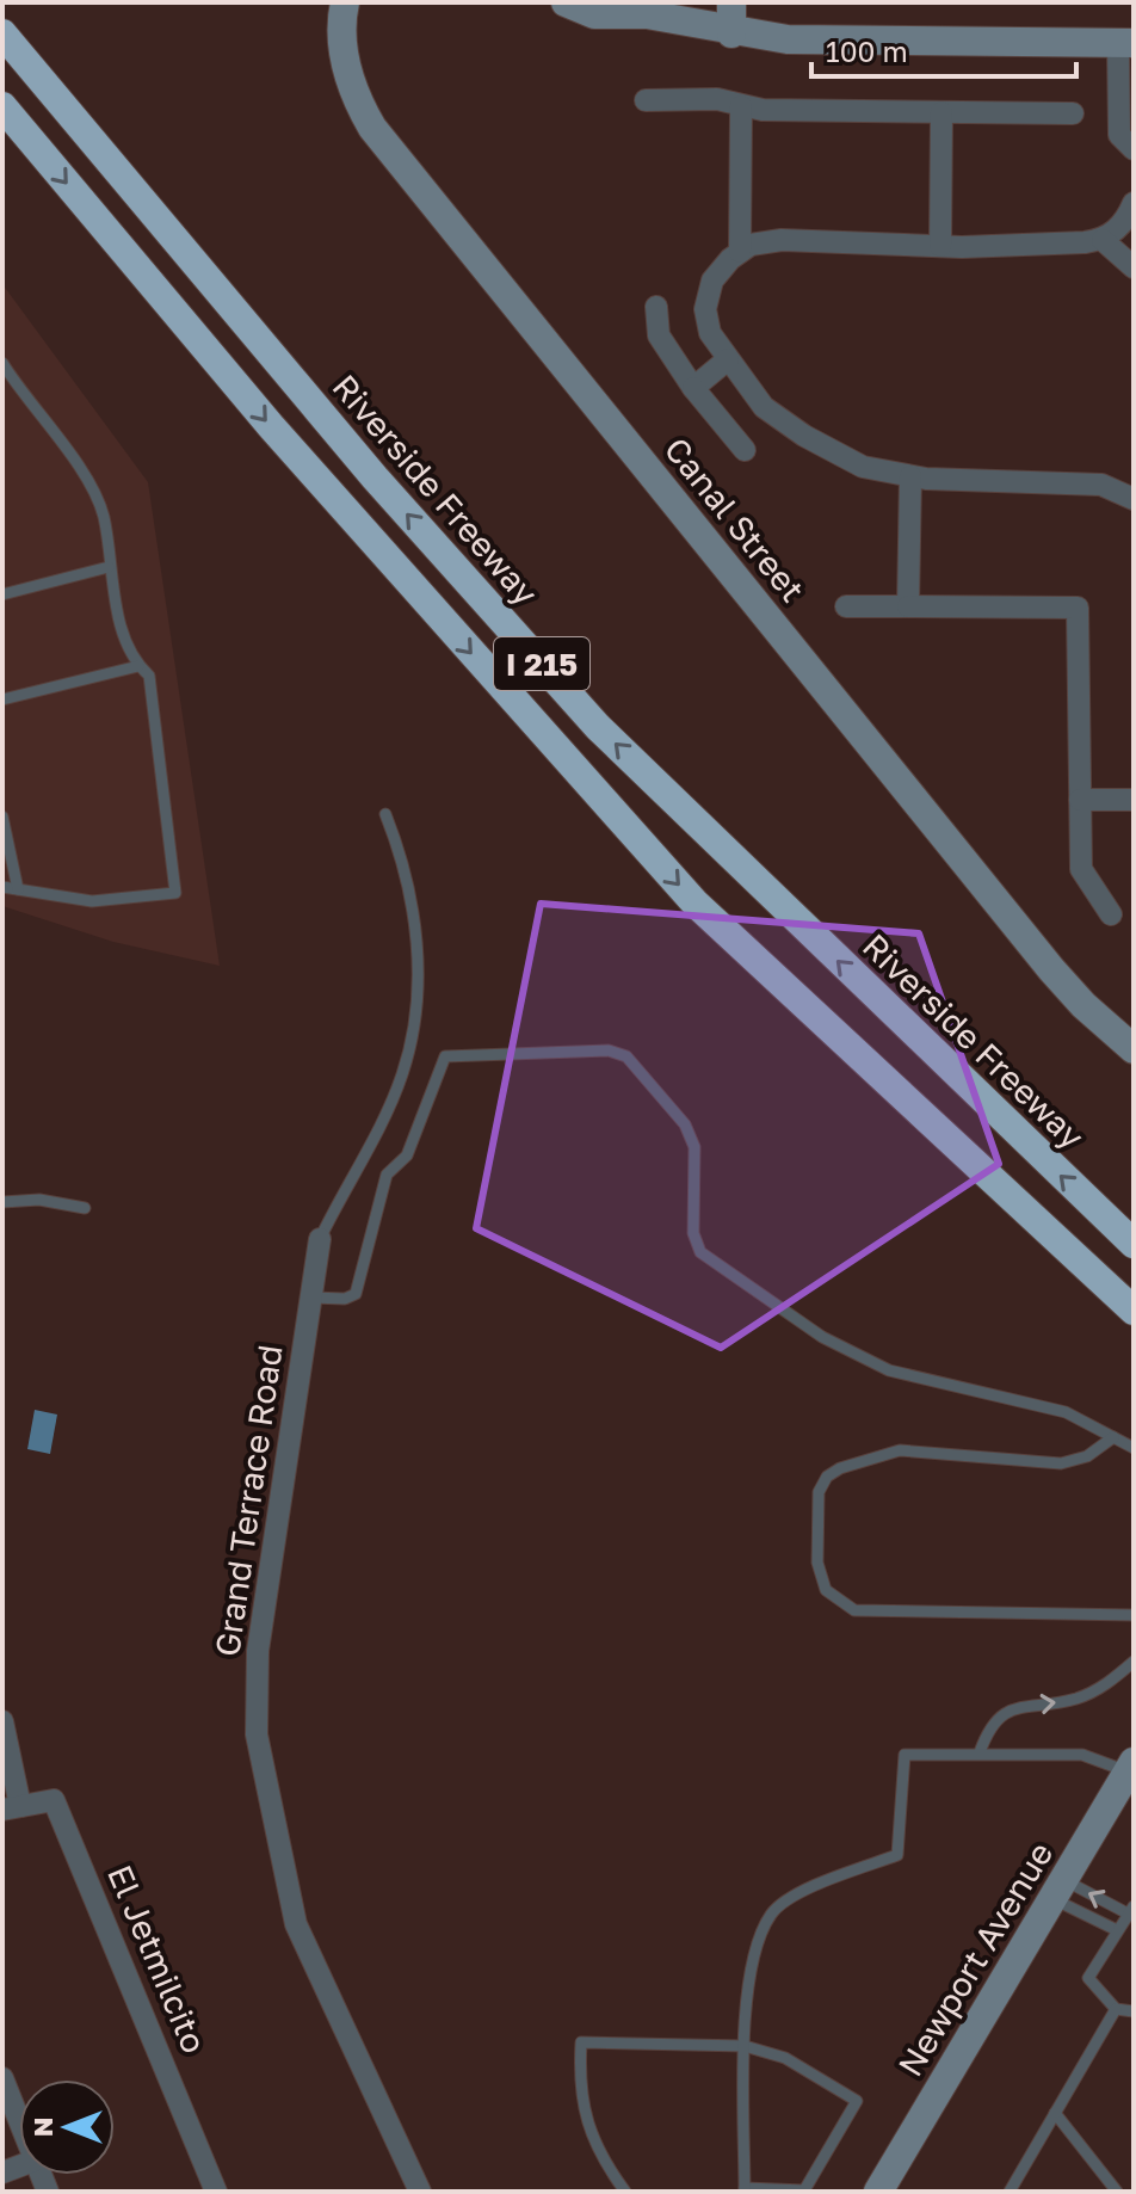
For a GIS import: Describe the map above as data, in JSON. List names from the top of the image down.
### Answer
{
  "streets": {
    "highway": ["Riverside Freeway", "I 215"],
    "street": [
      "Canal Street",
      "Grand Terrace Road",
      "El Jetmilcito",
      "Newport Avenue"
    ]
  },
  "scale_bar": "100 m",
  "north": "left"
}
